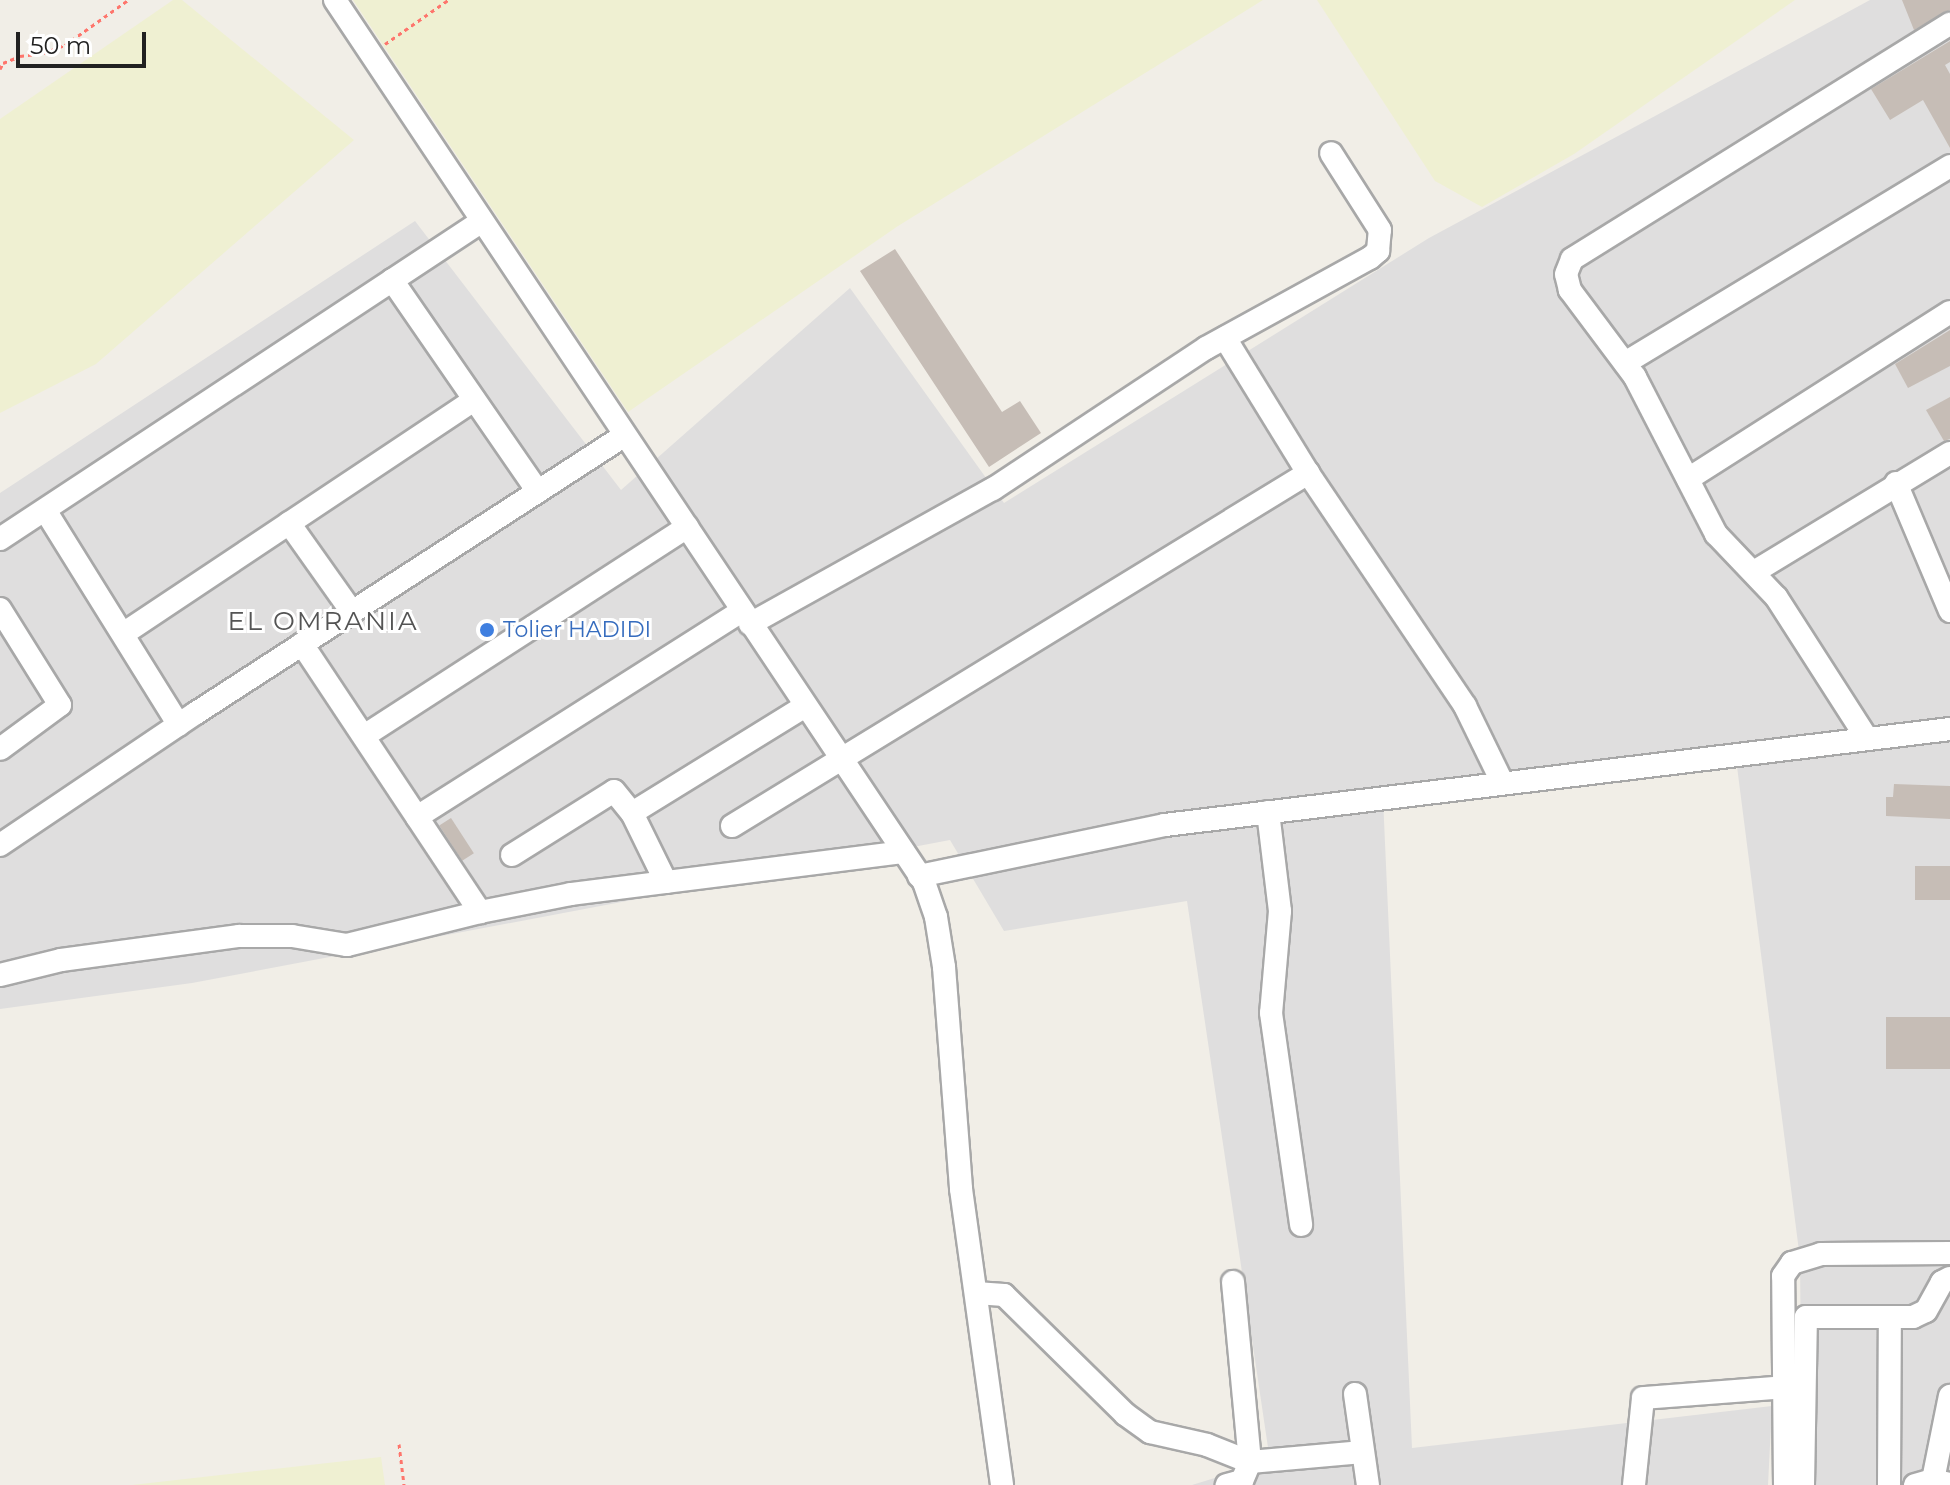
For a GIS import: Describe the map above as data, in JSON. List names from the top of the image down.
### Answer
{
  "districts": ["EL OMRANIA"],
  "places": ["Tolier HADIDI"],
  "scale_bar": "50 m"
}
